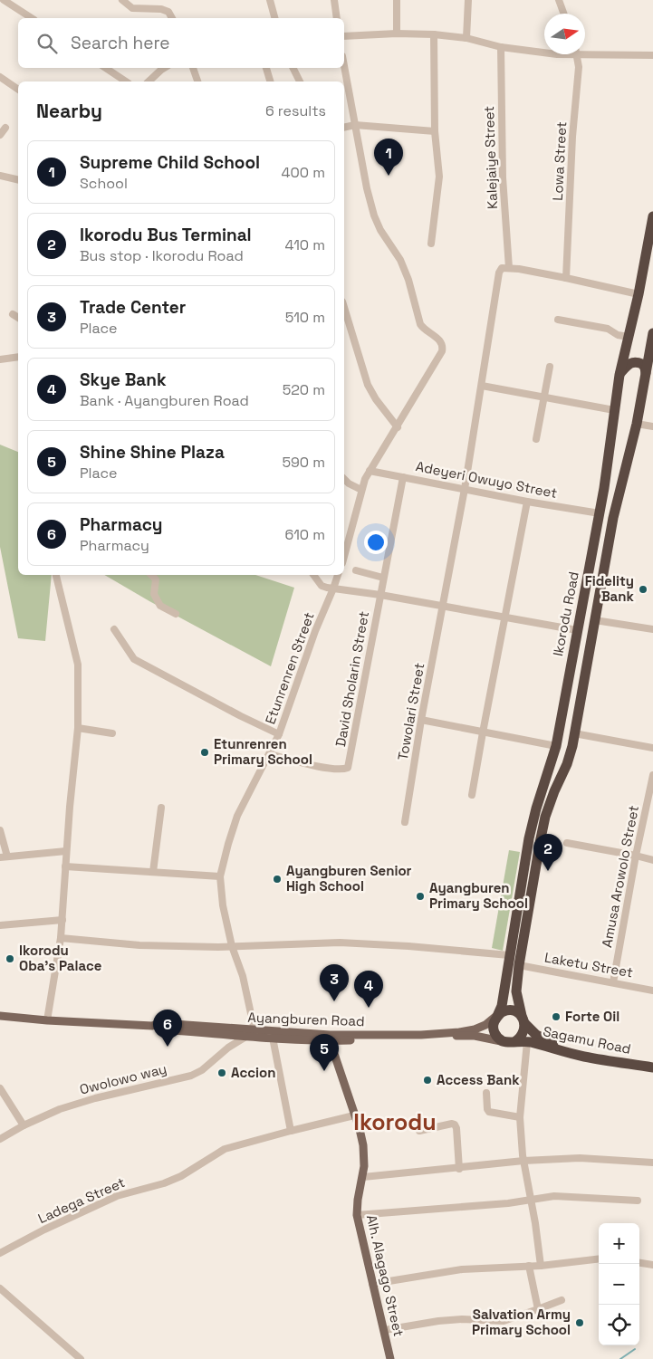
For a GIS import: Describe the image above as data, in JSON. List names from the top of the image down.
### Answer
{
  "streets": {
    "highway": ["Ikorodu Road", "Sagamu Road"],
    "main road": ["Ayangburen Road", "Alh. Alagago Street"],
    "street": [
      "Kalejaiye Street",
      "Lowa Street",
      "Adeyeri Owuyo Street",
      "Etunrenren Street",
      "David Sholarin Street",
      "Towolari Street",
      "Amusa Arowolo Street",
      "Laketu Street",
      "Owolowo way",
      "Ladega Street"
    ]
  },
  "crossings": [
    ["Kalejaiye Street", "Towolari Street"],
    ["Adeyeri Owuyo Street", "Ikorodu Road"],
    ["Adeyeri Owuyo Street", "David Sholarin Street"],
    ["Adeyeri Owuyo Street", "Towolari Street"],
    ["Ikorodu Road", "Sagamu Road"],
    ["Etunrenren Street", "David Sholarin Street"],
    ["Etunrenren Street", "Ayangburen Road"],
    ["Amusa Arowolo Street", "Laketu Street"],
    ["Ayangburen Road", "Owolowo way"],
    ["Ayangburen Road", "Alh. Alagago Street"],
    ["Ladega Street", "Alh. Alagago Street"]
  ],
  "districts": ["Ikorodu"],
  "places": [
    "Fidelity Bank",
    "Etunrenren Primary School",
    "Ayangburen Senior High School",
    "Ayangburen Primary School",
    "Ikorodu Oba's Palace",
    "Forte Oil",
    "Accion",
    "Access Bank",
    "Salvation Army Primary School"
  ],
  "north": "right",
  "page": {
    "search": "Search here",
    "heading": ["Nearby", "6 results"],
    "pins": [
      "1",
      "2",
      "3",
      "4",
      "6",
      "5"
    ],
    "list": [
      {
        "mark": "1",
        "name": "Supreme Child School",
        "note": "School",
        "value": "400 m"
      },
      {
        "mark": "2",
        "name": "Ikorodu Bus Terminal",
        "note": "Bus stop · Ikorodu Road",
        "value": "410 m"
      },
      {
        "mark": "3",
        "name": "Trade Center",
        "note": "Place",
        "value": "510 m"
      },
      {
        "mark": "4",
        "name": "Skye Bank",
        "note": "Bank · Ayangburen Road",
        "value": "520 m"
      },
      {
        "mark": "5",
        "name": "Shine Shine Plaza",
        "note": "Place",
        "value": "590 m"
      },
      {
        "mark": "6",
        "name": "Pharmacy",
        "note": "Pharmacy",
        "value": "610 m"
      }
    ],
    "map_buttons": ["+", "−"]
  }
}
